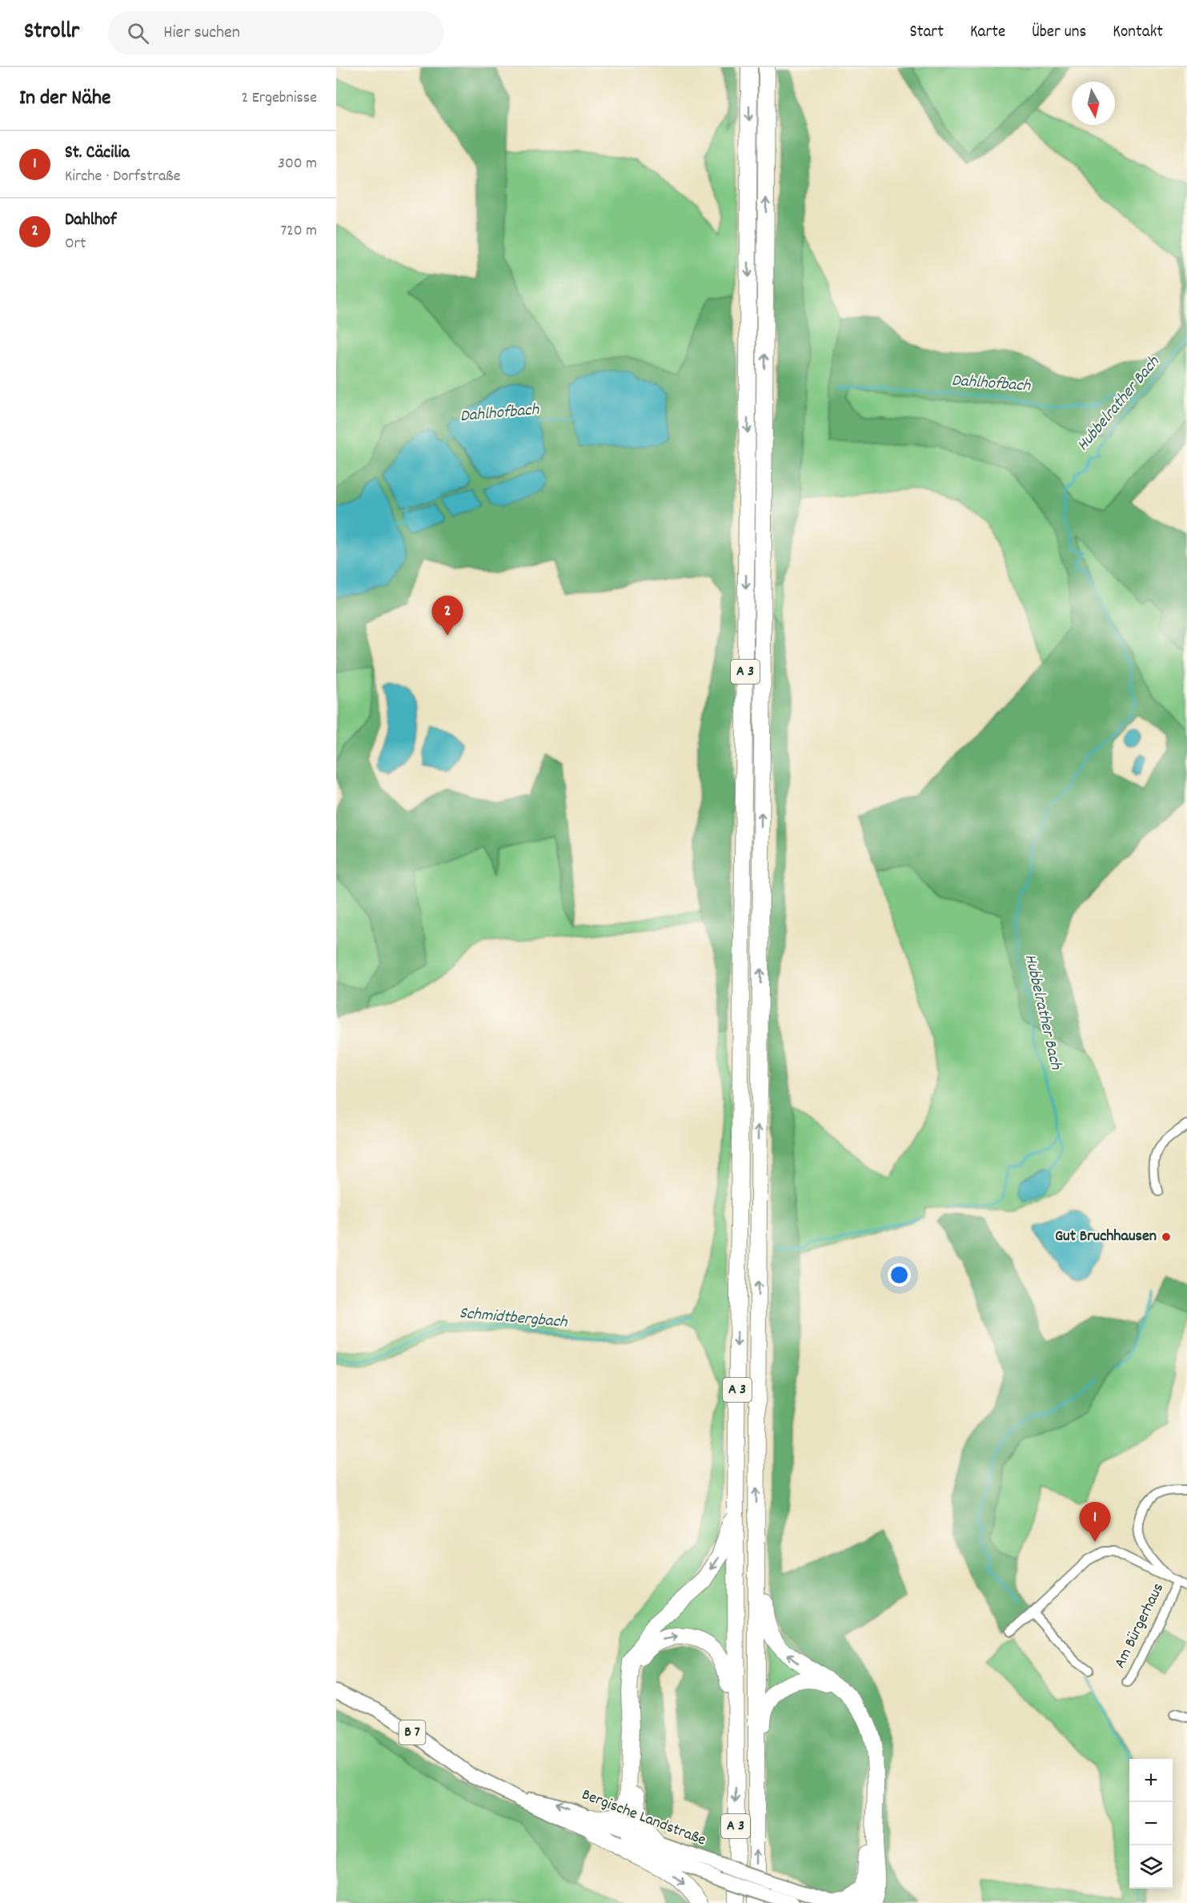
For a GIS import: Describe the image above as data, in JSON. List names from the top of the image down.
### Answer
{
  "streets": {
    "highway": ["A 3"],
    "main road": ["B 7", "Bergische Landstraße"],
    "street": ["Am Bürgerhaus"]
  },
  "crossings": [
    ["A 3", "Bergische Landstraße"]
  ],
  "water": ["Dahlhofbach", "Hubbelrather Bach", "Schmidtbergbach"],
  "places": ["Gut Bruchhausen"],
  "north": "bottom",
  "page": {
    "header": "Strollr",
    "search": "Hier suchen",
    "nav": [
      "Start",
      "Karte",
      "Über uns",
      "Kontakt"
    ],
    "heading": ["In der Nähe", "2 Ergebnisse"],
    "list": [
      {
        "mark": "1",
        "name": "St. Cäcilia",
        "note": "Kirche · Dorfstraße",
        "value": "300 m"
      },
      {
        "mark": "2",
        "name": "Dahlhof",
        "note": "Ort",
        "value": "720 m"
      }
    ],
    "pins": ["2", "1"],
    "map_buttons": ["+", "−"]
  }
}
